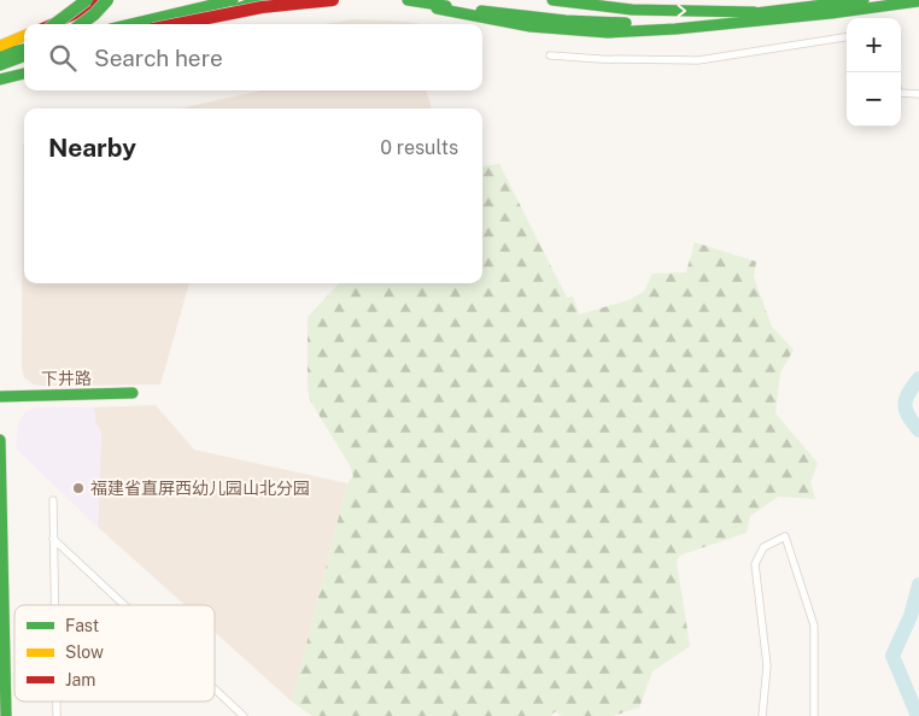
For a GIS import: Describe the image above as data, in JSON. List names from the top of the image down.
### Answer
{
  "streets": {
    "main road": ["下井路"]
  },
  "places": ["福建省直屏西幼儿园山北分园"],
  "legend": ["Fast", "Slow", "Jam"],
  "page": {
    "map_buttons": ["+", "−"],
    "search": "Search here",
    "heading": ["Nearby", "0 results"]
  }
}
